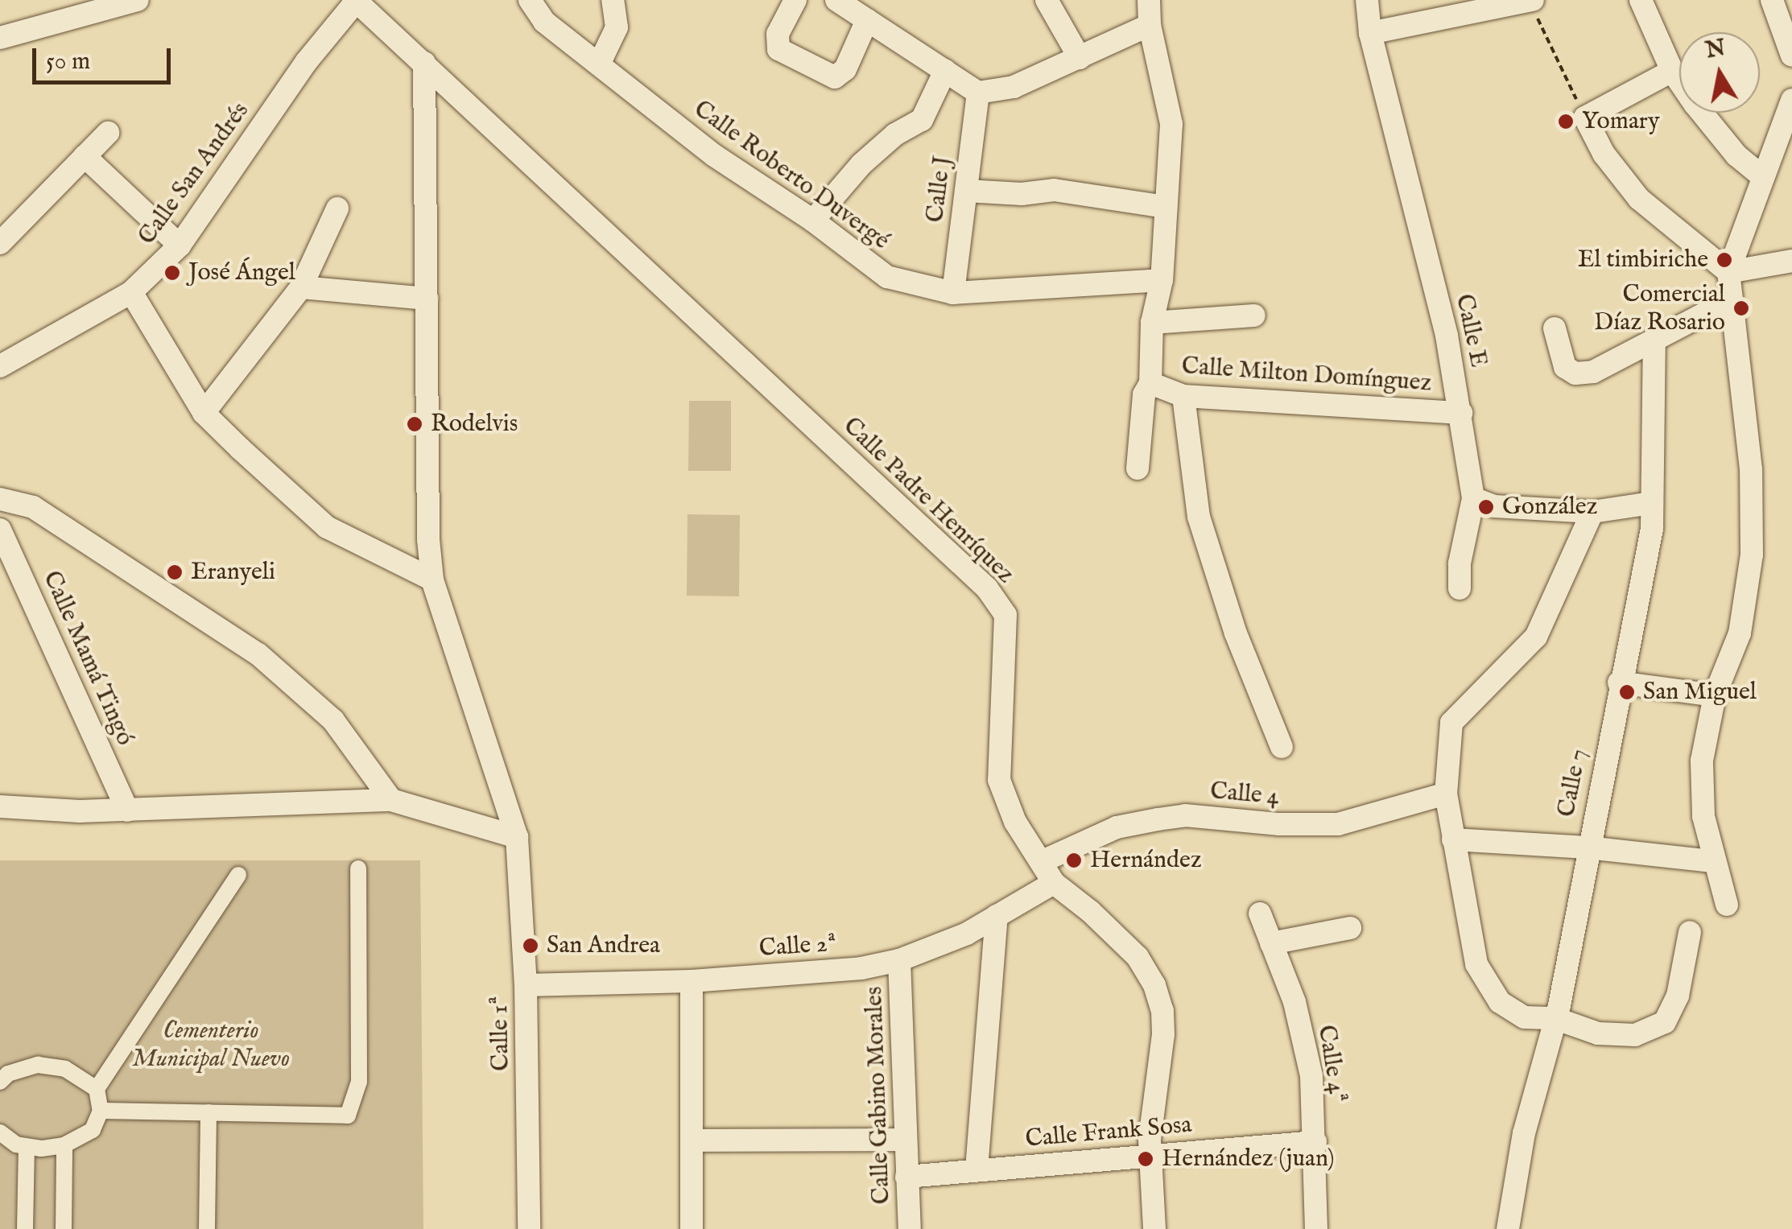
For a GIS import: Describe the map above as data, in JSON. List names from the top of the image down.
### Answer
{
  "streets": {
    "street": [
      "Calle San Andrés",
      "Calle Roberto Duvergé",
      "Calle J",
      "Calle E",
      "Calle Milton Domínguez",
      "Calle Padre Henríquez",
      "Calle Mamá Tingó",
      "Calle 7",
      "Calle 4",
      "Calle 2ª",
      "Calle 1ª",
      "Calle 4ª",
      "Calle Gabino Morales",
      "Calle Frank Sosa"
    ]
  },
  "crossings": [
    ["Calle San Andrés", "Calle Padre Henríquez"],
    ["Calle Roberto Duvergé", "Calle J"],
    ["Calle Roberto Duvergé", "Calle Milton Domínguez"],
    ["Calle E", "Calle Milton Domínguez"],
    ["Calle Padre Henríquez", "Calle 4"],
    ["Calle Padre Henríquez", "Calle 2ª"],
    ["Calle Padre Henríquez", "Calle 1ª"],
    ["Calle Padre Henríquez", "Calle Frank Sosa"],
    ["Calle 2ª", "Calle 1ª"],
    ["Calle 2ª", "Calle Gabino Morales"],
    ["Calle 4ª", "Calle Frank Sosa"],
    ["Calle Gabino Morales", "Calle Frank Sosa"]
  ],
  "parks": ["Cementerio Municipal Nuevo"],
  "places": [
    "Yomary",
    "El timbiriche",
    "José Ángel",
    "Comercial Díaz Rosario",
    "Rodelvis",
    "González",
    "Eranyeli",
    "San Miguel",
    "Hernández",
    "San Andrea",
    "Hernández (juan)"
  ],
  "scale_bar": "50 m",
  "north": "top"
}
